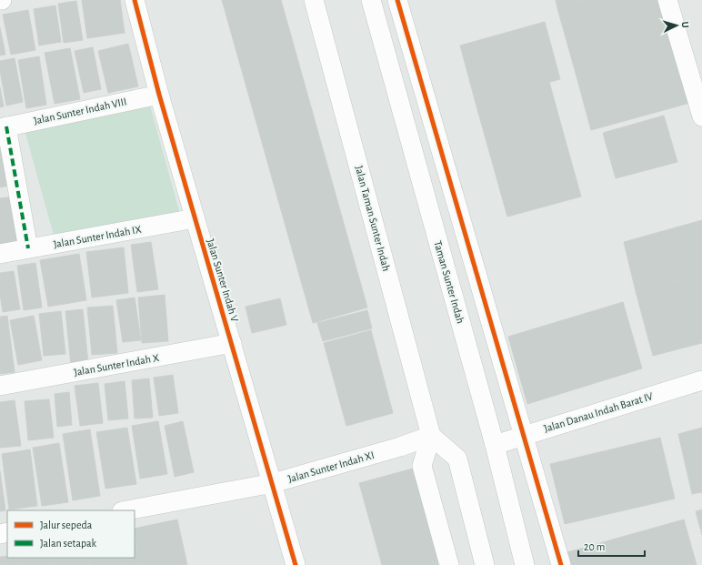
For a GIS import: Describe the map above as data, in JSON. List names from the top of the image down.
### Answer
{
  "streets": {
    "street": [
      "Jalan Sunter Indah VIII",
      "Jalan Taman Sunter Indah",
      "Jalan Sunter Indah IX",
      "Jalan Sunter Indah V",
      "Taman Sunter Indah",
      "Jalan Sunter Indah X",
      "Jalan Danau Indah Barat IV",
      "Jalan Sunter Indah XI"
    ]
  },
  "crossings": [
    ["Jalan Sunter Indah VIII", "Jalan Sunter Indah V"],
    ["Jalan Taman Sunter Indah", "Jalan Sunter Indah XI"],
    ["Jalan Sunter Indah IX", "Jalan Sunter Indah V"],
    ["Jalan Sunter Indah V", "Jalan Sunter Indah X"],
    ["Jalan Sunter Indah V", "Jalan Sunter Indah XI"],
    ["Taman Sunter Indah", "Jalan Danau Indah Barat IV"]
  ],
  "legend": ["Jalur sepeda", "Jalan setapak"],
  "scale_bar": "20 m",
  "north": "right"
}
